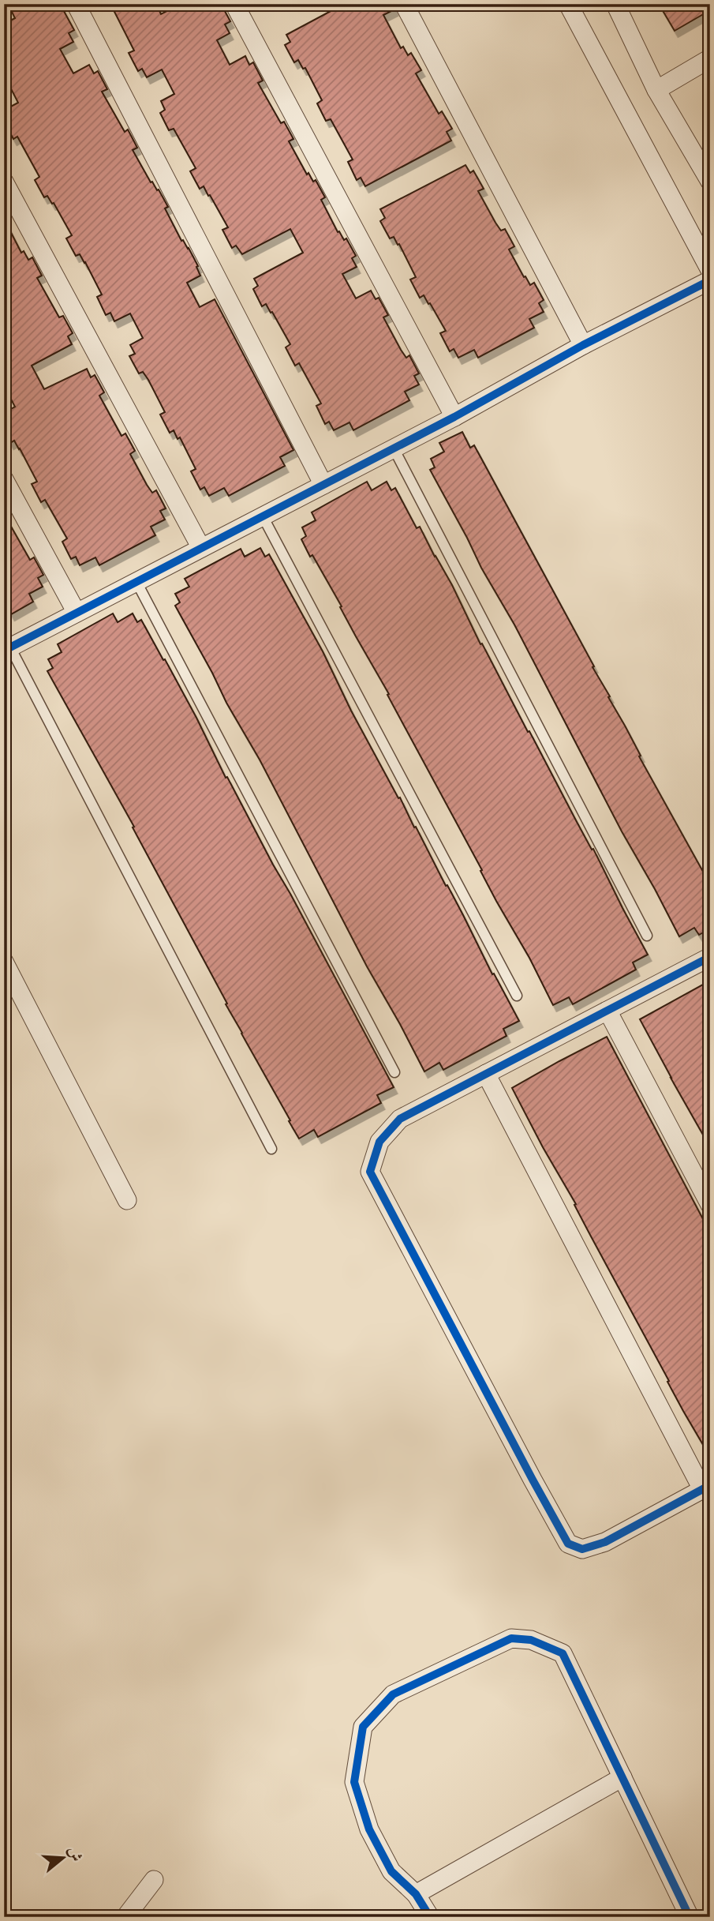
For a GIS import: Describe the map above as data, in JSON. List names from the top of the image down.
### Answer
{
  "north": "right"
}
